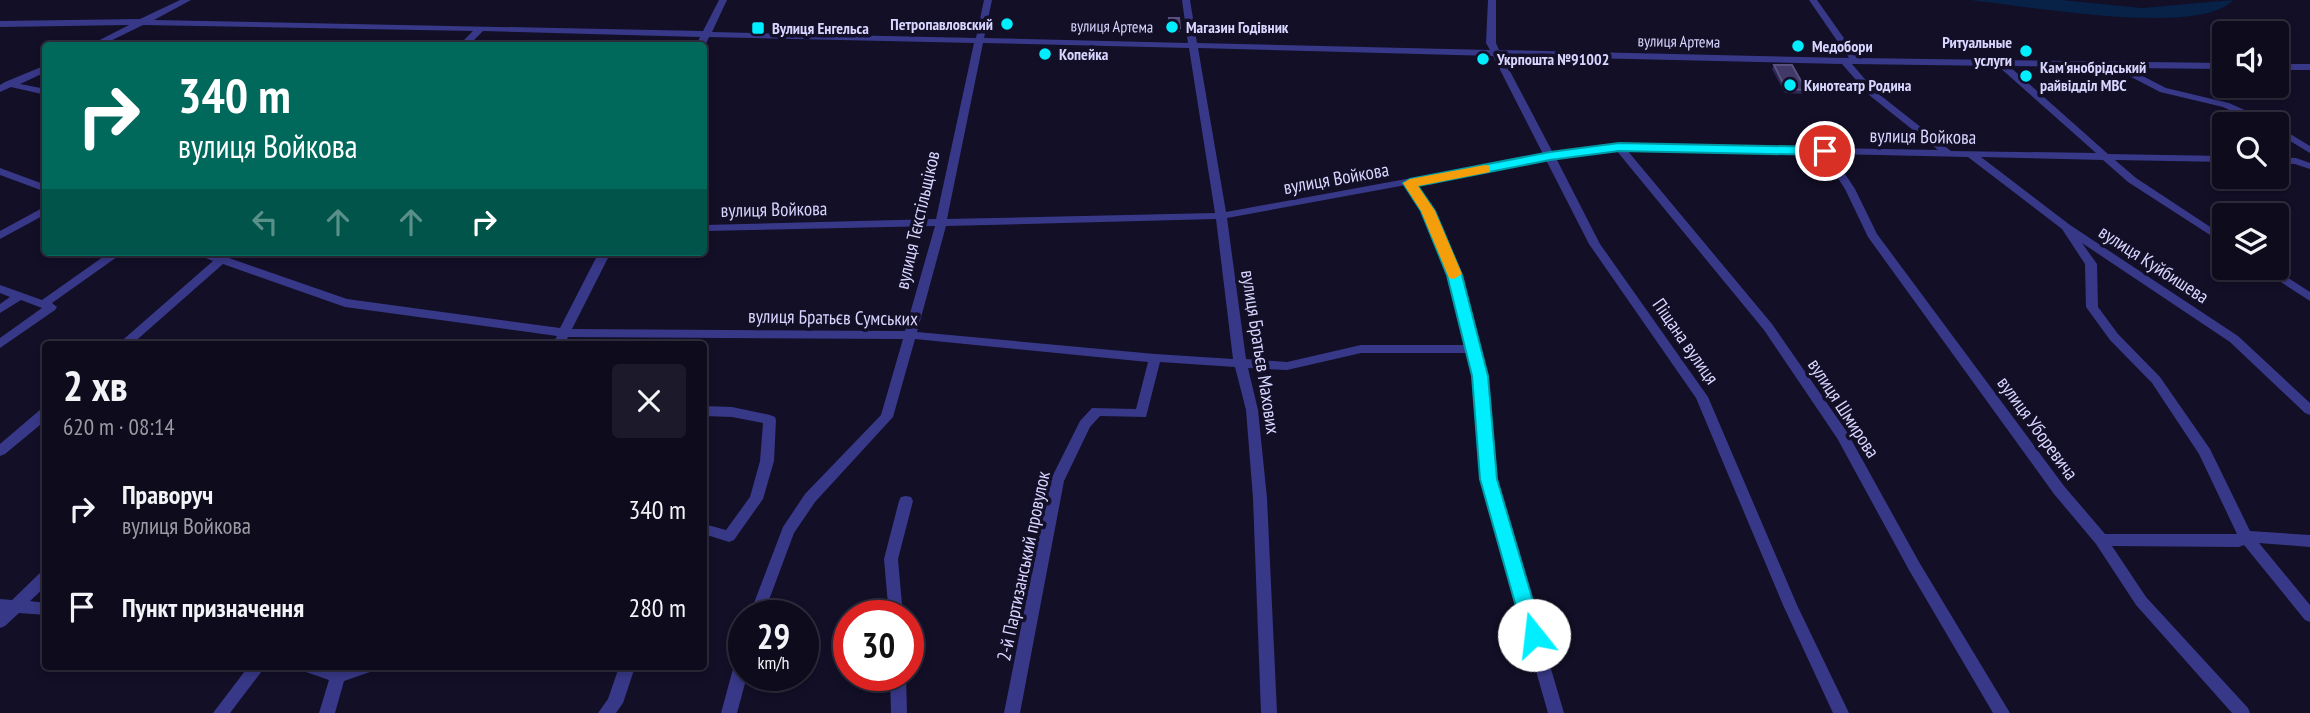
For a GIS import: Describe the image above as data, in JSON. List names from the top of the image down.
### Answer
{
  "streets": {
    "street": [
      "вулиця Артема",
      "вулиця Войкова",
      "вулиця Тєкстільщіков",
      "вулиця Куйбишева",
      "вулиця Братьєв Сумських",
      "Піщана вулиця",
      "вулиця Братьєв Махових",
      "вулиця Шмирова",
      "вулиця Уборевича",
      "2-й Партизанський провулок"
    ]
  },
  "crossings": [
    ["вулиця Артема", "вулиця Тєкстільщіков"],
    ["вулиця Артема", "Піщана вулиця"],
    ["вулиця Артема", "вулиця Братьєв Махових"],
    ["вулиця Войкова", "вулиця Тєкстільщіков"],
    ["вулиця Войкова", "вулиця Куйбишева"],
    ["вулиця Войкова", "Піщана вулиця"],
    ["вулиця Войкова", "вулиця Братьєв Махових"],
    ["вулиця Войкова", "вулиця Шмирова"],
    ["вулиця Войкова", "вулиця Уборевича"],
    ["вулиця Тєкстільщіков", "вулиця Братьєв Сумських"],
    ["вулиця Братьєв Сумських", "вулиця Братьєв Махових"],
    ["вулиця Братьєв Сумських", "2-й Партизанський провулок"]
  ],
  "places": {
    "other": [
      "Петропавловский",
      "Магазин Годівник",
      "Медобори",
      "Ритуальные услуги",
      "Копейка",
      "Укрпошта №91002",
      "Кам'янобрідський райвідділ МВС",
      "Кинотеатр Родина"
    ],
    "transit": ["Вулиця Енгельса"]
  },
  "page": {
    "turn": ["340 m", "вулиця Войкова"],
    "heading": ["2 хв", "620 m · 08:14"],
    "list": [
      {
        "name": "Праворуч",
        "note": "вулиця Войкова",
        "value": "340 m"
      },
      {
        "name": "Пункт призначення",
        "value": "280 m"
      }
    ],
    "speed": "29 km/h",
    "limit": "30"
  }
}
